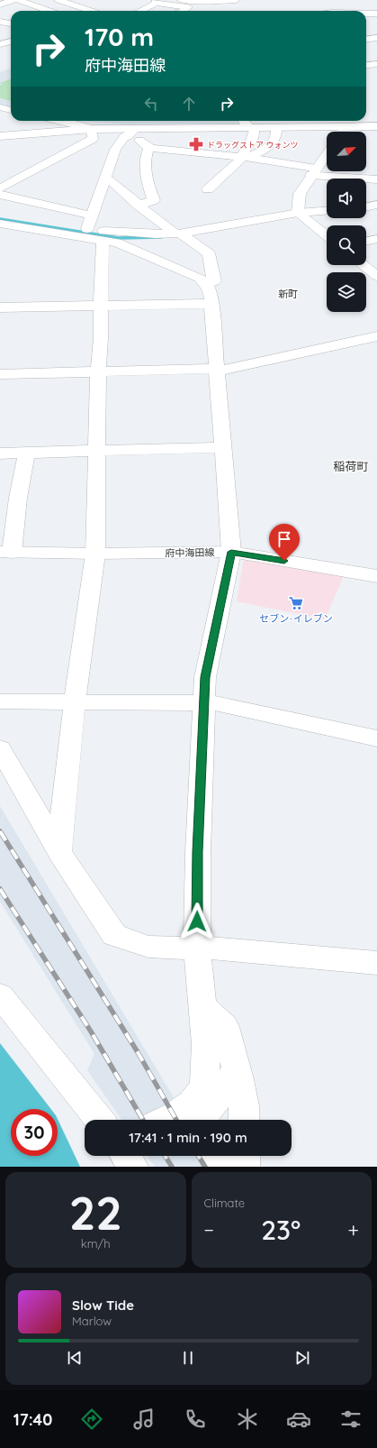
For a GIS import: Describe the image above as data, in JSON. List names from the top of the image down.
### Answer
{
  "streets": {
    "street": ["府中海田線"]
  },
  "districts": ["新町", "稲荷町"],
  "places": {
    "pharmacy": ["ドラッグストア ウォンツ"],
    "supermarket": ["セブン-イレブン"]
  },
  "north": "top right",
  "page": {
    "turn": ["170 m", "府中海田線"],
    "limit": "30",
    "trip": "17:41 · 1 min · 190 m",
    "tile": [
      ["22", "km/h"],
      "Climate"
    ],
    "heat": ["−", "23°", "+"],
    "song": ["Slow Tide", "Marlow"],
    "tabs": "17:40"
  }
}
